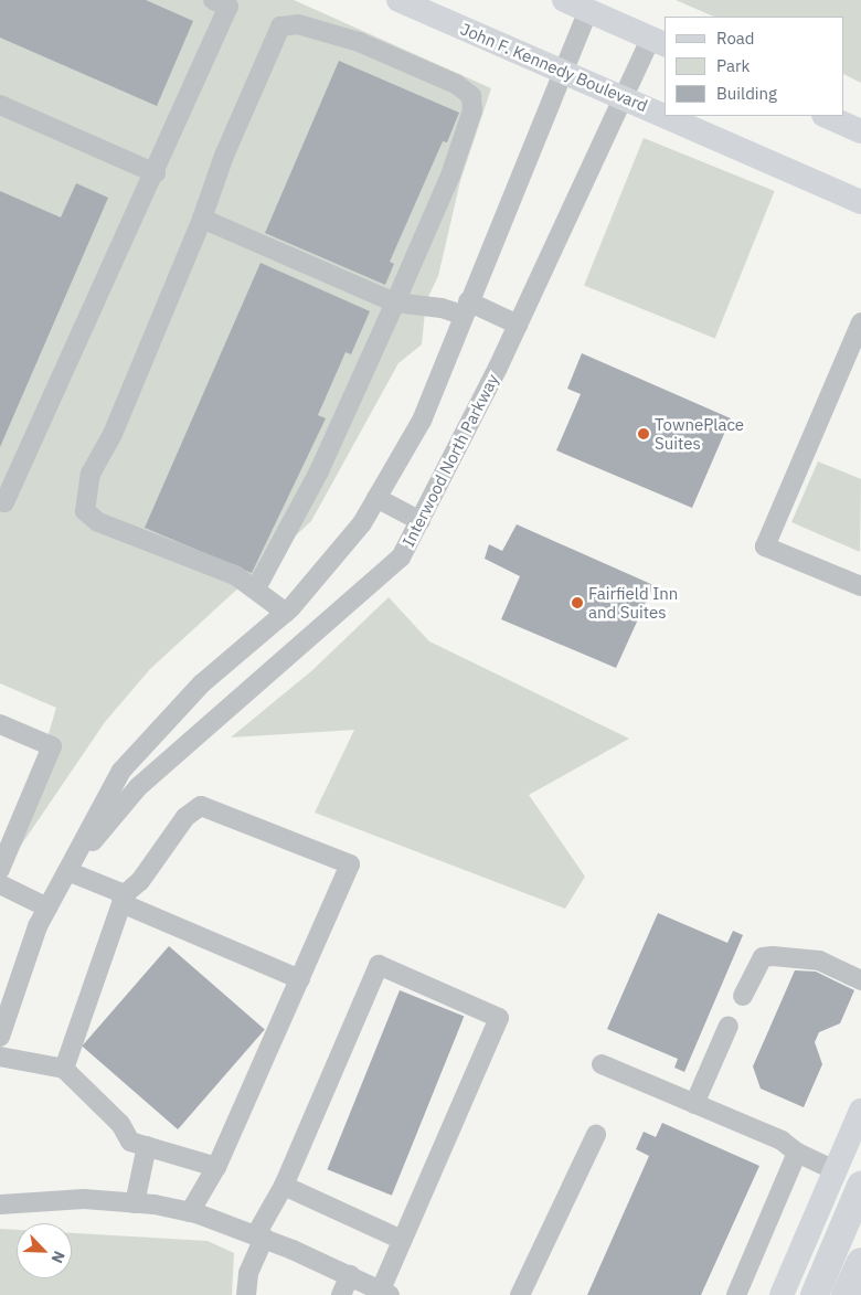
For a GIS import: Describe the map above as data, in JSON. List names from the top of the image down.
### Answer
{
  "streets": {
    "main road": ["John F. Kennedy Boulevard"],
    "street": ["Interwood North Parkway"]
  },
  "crossings": [
    ["John F. Kennedy Boulevard", "Interwood North Parkway"]
  ],
  "places": ["TownePlace Suites", "Fairfield Inn and Suites"],
  "legend": ["Road", "Park", "Building"],
  "north": "bottom right"
}
